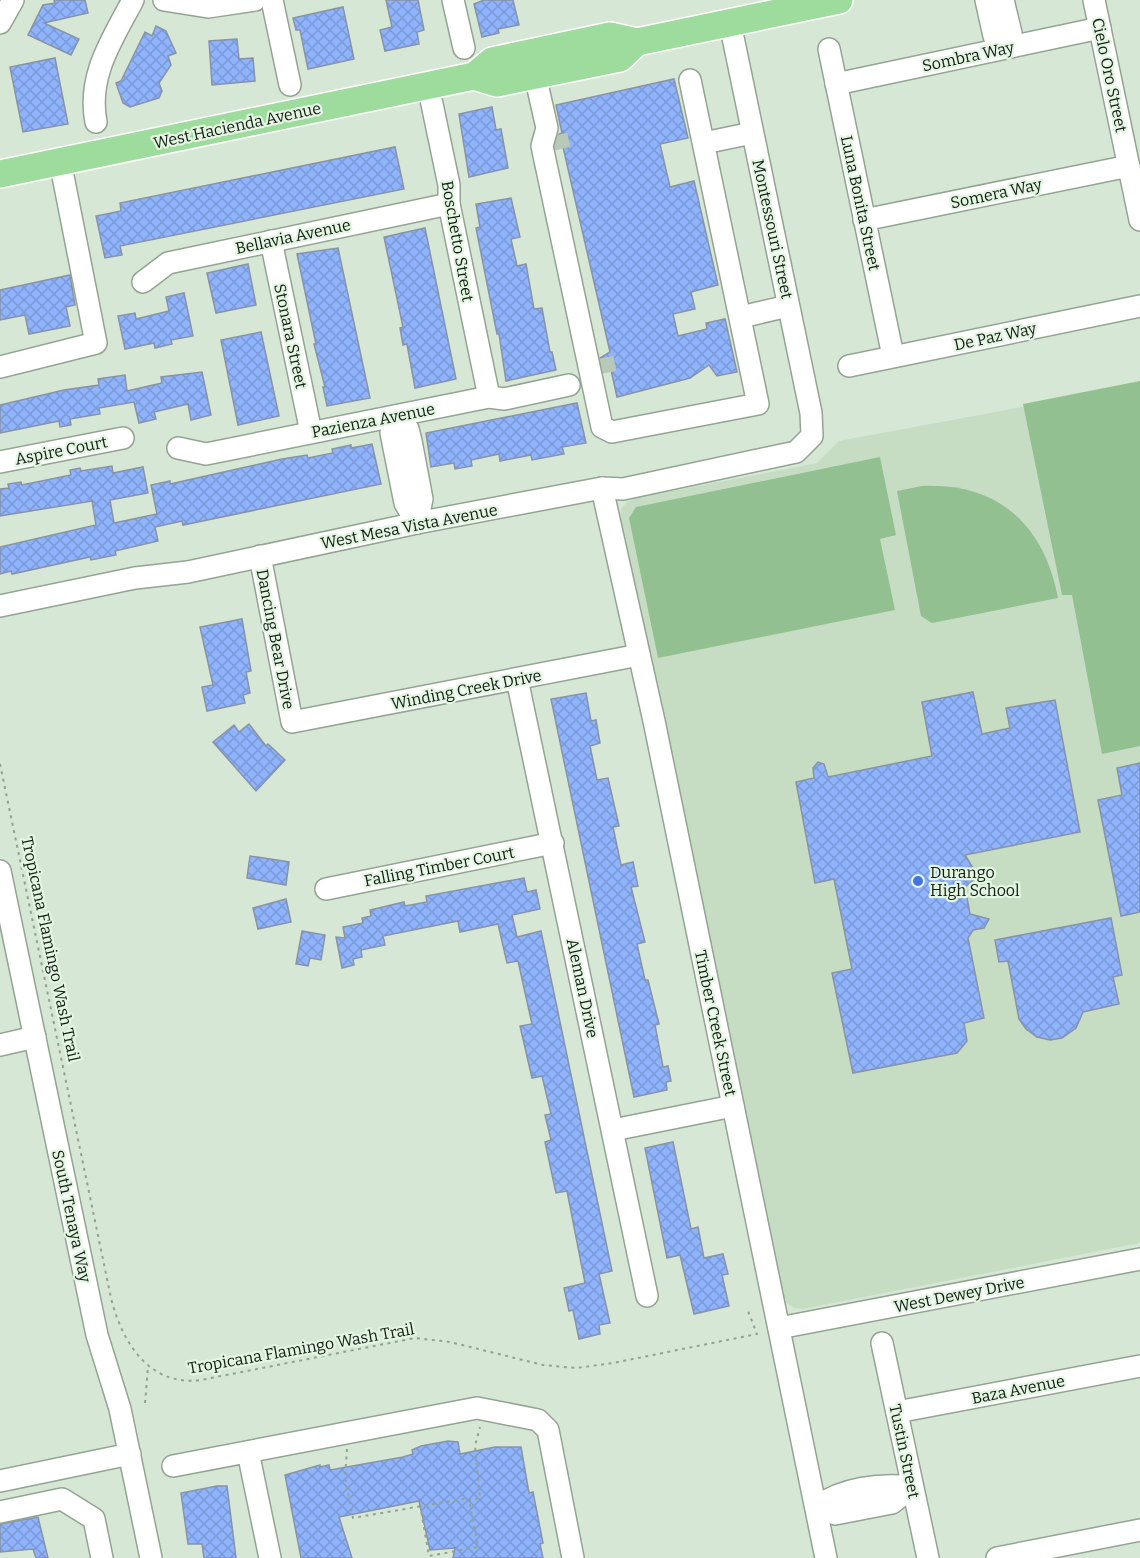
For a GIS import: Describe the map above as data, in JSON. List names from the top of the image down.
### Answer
{
  "streets": {
    "main road": ["West Hacienda Avenue"],
    "street": [
      "Sombra Way",
      "Cielo Oro Street",
      "Somera Way",
      "Luna Bonita Street",
      "Montessouri Street",
      "Bellavia Avenue",
      "Boschetto Street",
      "Stonara Street",
      "De Paz Way",
      "Pazienza Avenue",
      "Aspire Court",
      "West Mesa Vista Avenue",
      "Dancing Bear Drive",
      "Winding Creek Drive",
      "Falling Timber Court",
      "Aleman Drive",
      "Timber Creek Street",
      "South Tenaya Way",
      "West Dewey Drive",
      "Baza Avenue",
      "Tustin Street"
    ],
    "path": ["Tropicana Flamingo Wash Trail"]
  },
  "crossings": [
    ["Sombra Way", "Cielo Oro Street"],
    ["Sombra Way", "Luna Bonita Street"],
    ["Cielo Oro Street", "Somera Way"],
    ["West Hacienda Avenue", "Montessouri Street"],
    ["West Hacienda Avenue", "Boschetto Street"],
    ["Somera Way", "Luna Bonita Street"],
    ["Luna Bonita Street", "De Paz Way"],
    ["Montessouri Street", "West Mesa Vista Avenue"],
    ["Bellavia Avenue", "Boschetto Street"],
    ["Bellavia Avenue", "Stonara Street"],
    ["Boschetto Street", "Pazienza Avenue"],
    ["Stonara Street", "Pazienza Avenue"],
    ["West Mesa Vista Avenue", "Dancing Bear Drive"],
    ["West Mesa Vista Avenue", "Timber Creek Street"],
    ["Dancing Bear Drive", "Winding Creek Drive"],
    ["Winding Creek Drive", "Aleman Drive"],
    ["Winding Creek Drive", "Timber Creek Street"],
    ["Falling Timber Court", "Aleman Drive"],
    ["Timber Creek Street", "West Dewey Drive"],
    ["Baza Avenue", "Tustin Street"]
  ],
  "places": ["Durango High School"]
}
